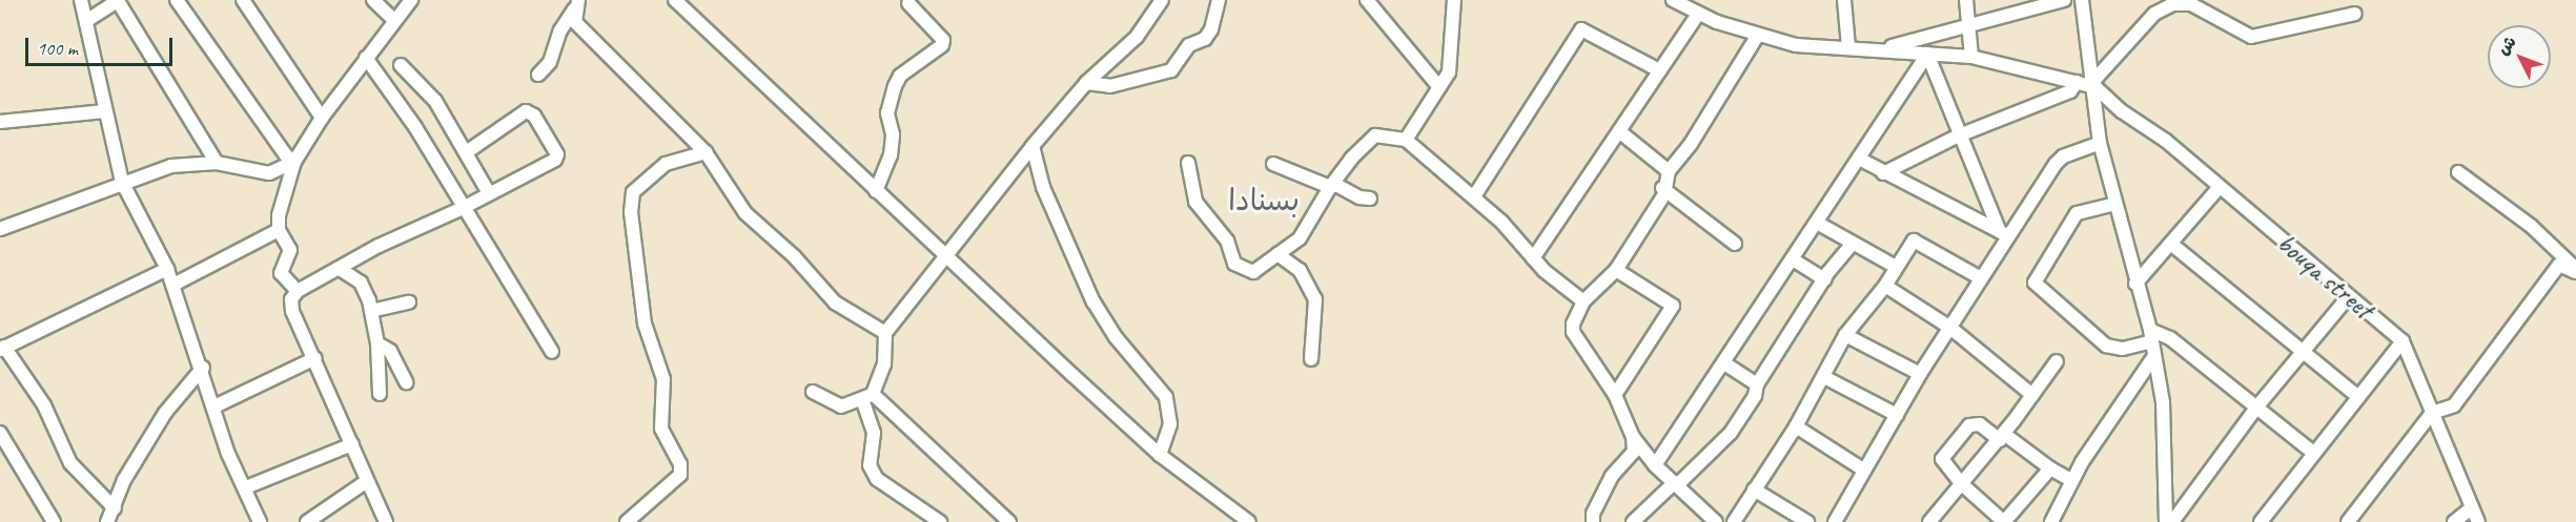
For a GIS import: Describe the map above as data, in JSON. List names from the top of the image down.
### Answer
{
  "streets": {
    "street": ["bouqa street"]
  },
  "districts": ["بسنادا"],
  "scale_bar": "100 m",
  "north": "top left"
}
